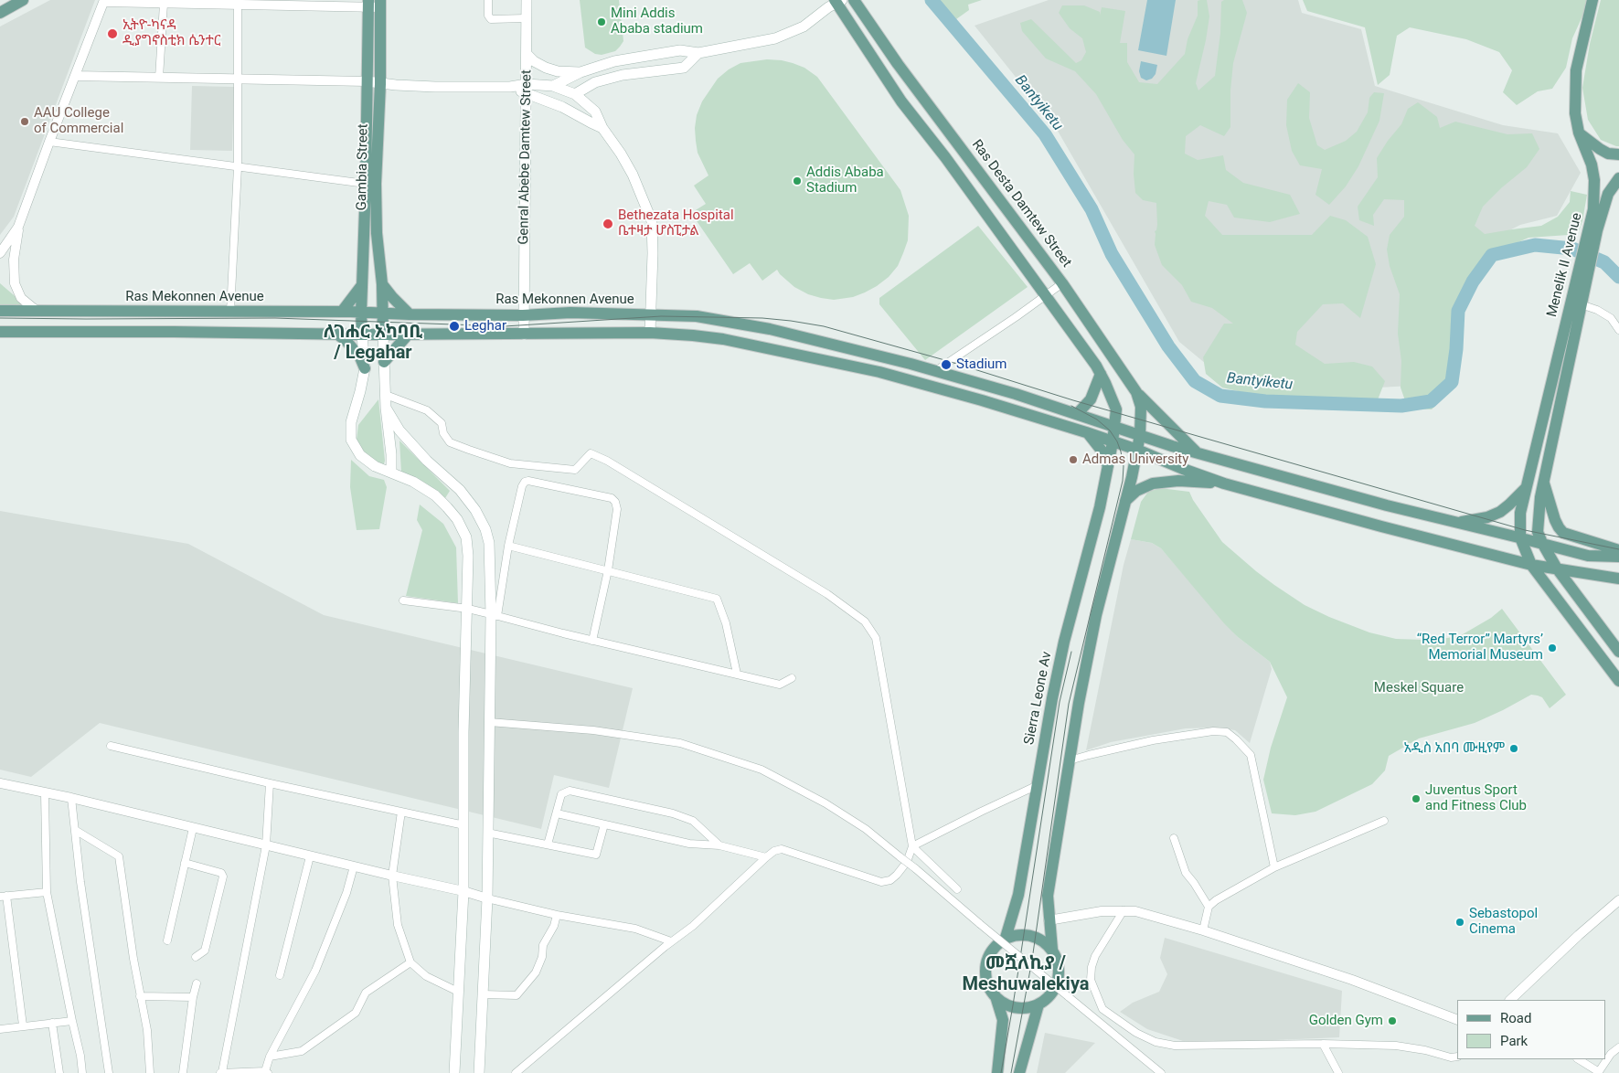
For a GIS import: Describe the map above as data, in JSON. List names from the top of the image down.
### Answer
{
  "streets": {
    "main road": [
      "Genral Abebe Damtew Street",
      "Gambia Street",
      "Ras Desta Damtew Street",
      "Menelik II Avenue",
      "Ras Mekonnen Avenue",
      "Sierra Leone Av"
    ]
  },
  "crossings": [
    ["Genral Abebe Damtew Street", "Ras Mekonnen Avenue"],
    ["Gambia Street", "Ras Mekonnen Avenue"],
    ["Ras Desta Damtew Street", "Ras Mekonnen Avenue"],
    ["Ras Desta Damtew Street", "Sierra Leone Av"],
    ["Menelik II Avenue", "Ras Mekonnen Avenue"],
    ["Ras Mekonnen Avenue", "Sierra Leone Av"]
  ],
  "districts": ["ለገሐር አካባቢ / Legahar", "መሿለኪያ / Meshuwalekiya"],
  "water": ["Bantyiketu"],
  "parks": ["Meskel Square"],
  "places": [
    "Mini Addis Ababa stadium",
    "ኢትዮ-ካናዳ ዲያግኖስቲክ ሴንተር",
    "AAU College of Commercial",
    "Addis Ababa Stadium",
    "Bethezata Hospital ቤተዛታ ሆስፒታል",
    "Leghar",
    "Stadium",
    "Admas University",
    "“Red Terror” Martyrs’ Memorial Museum",
    "አዲስ አበባ ሙዚየም",
    "Juventus Sport and Fitness Club",
    "Sebastopol Cinema",
    "Golden Gym"
  ],
  "legend": ["Road", "Park"]
}
